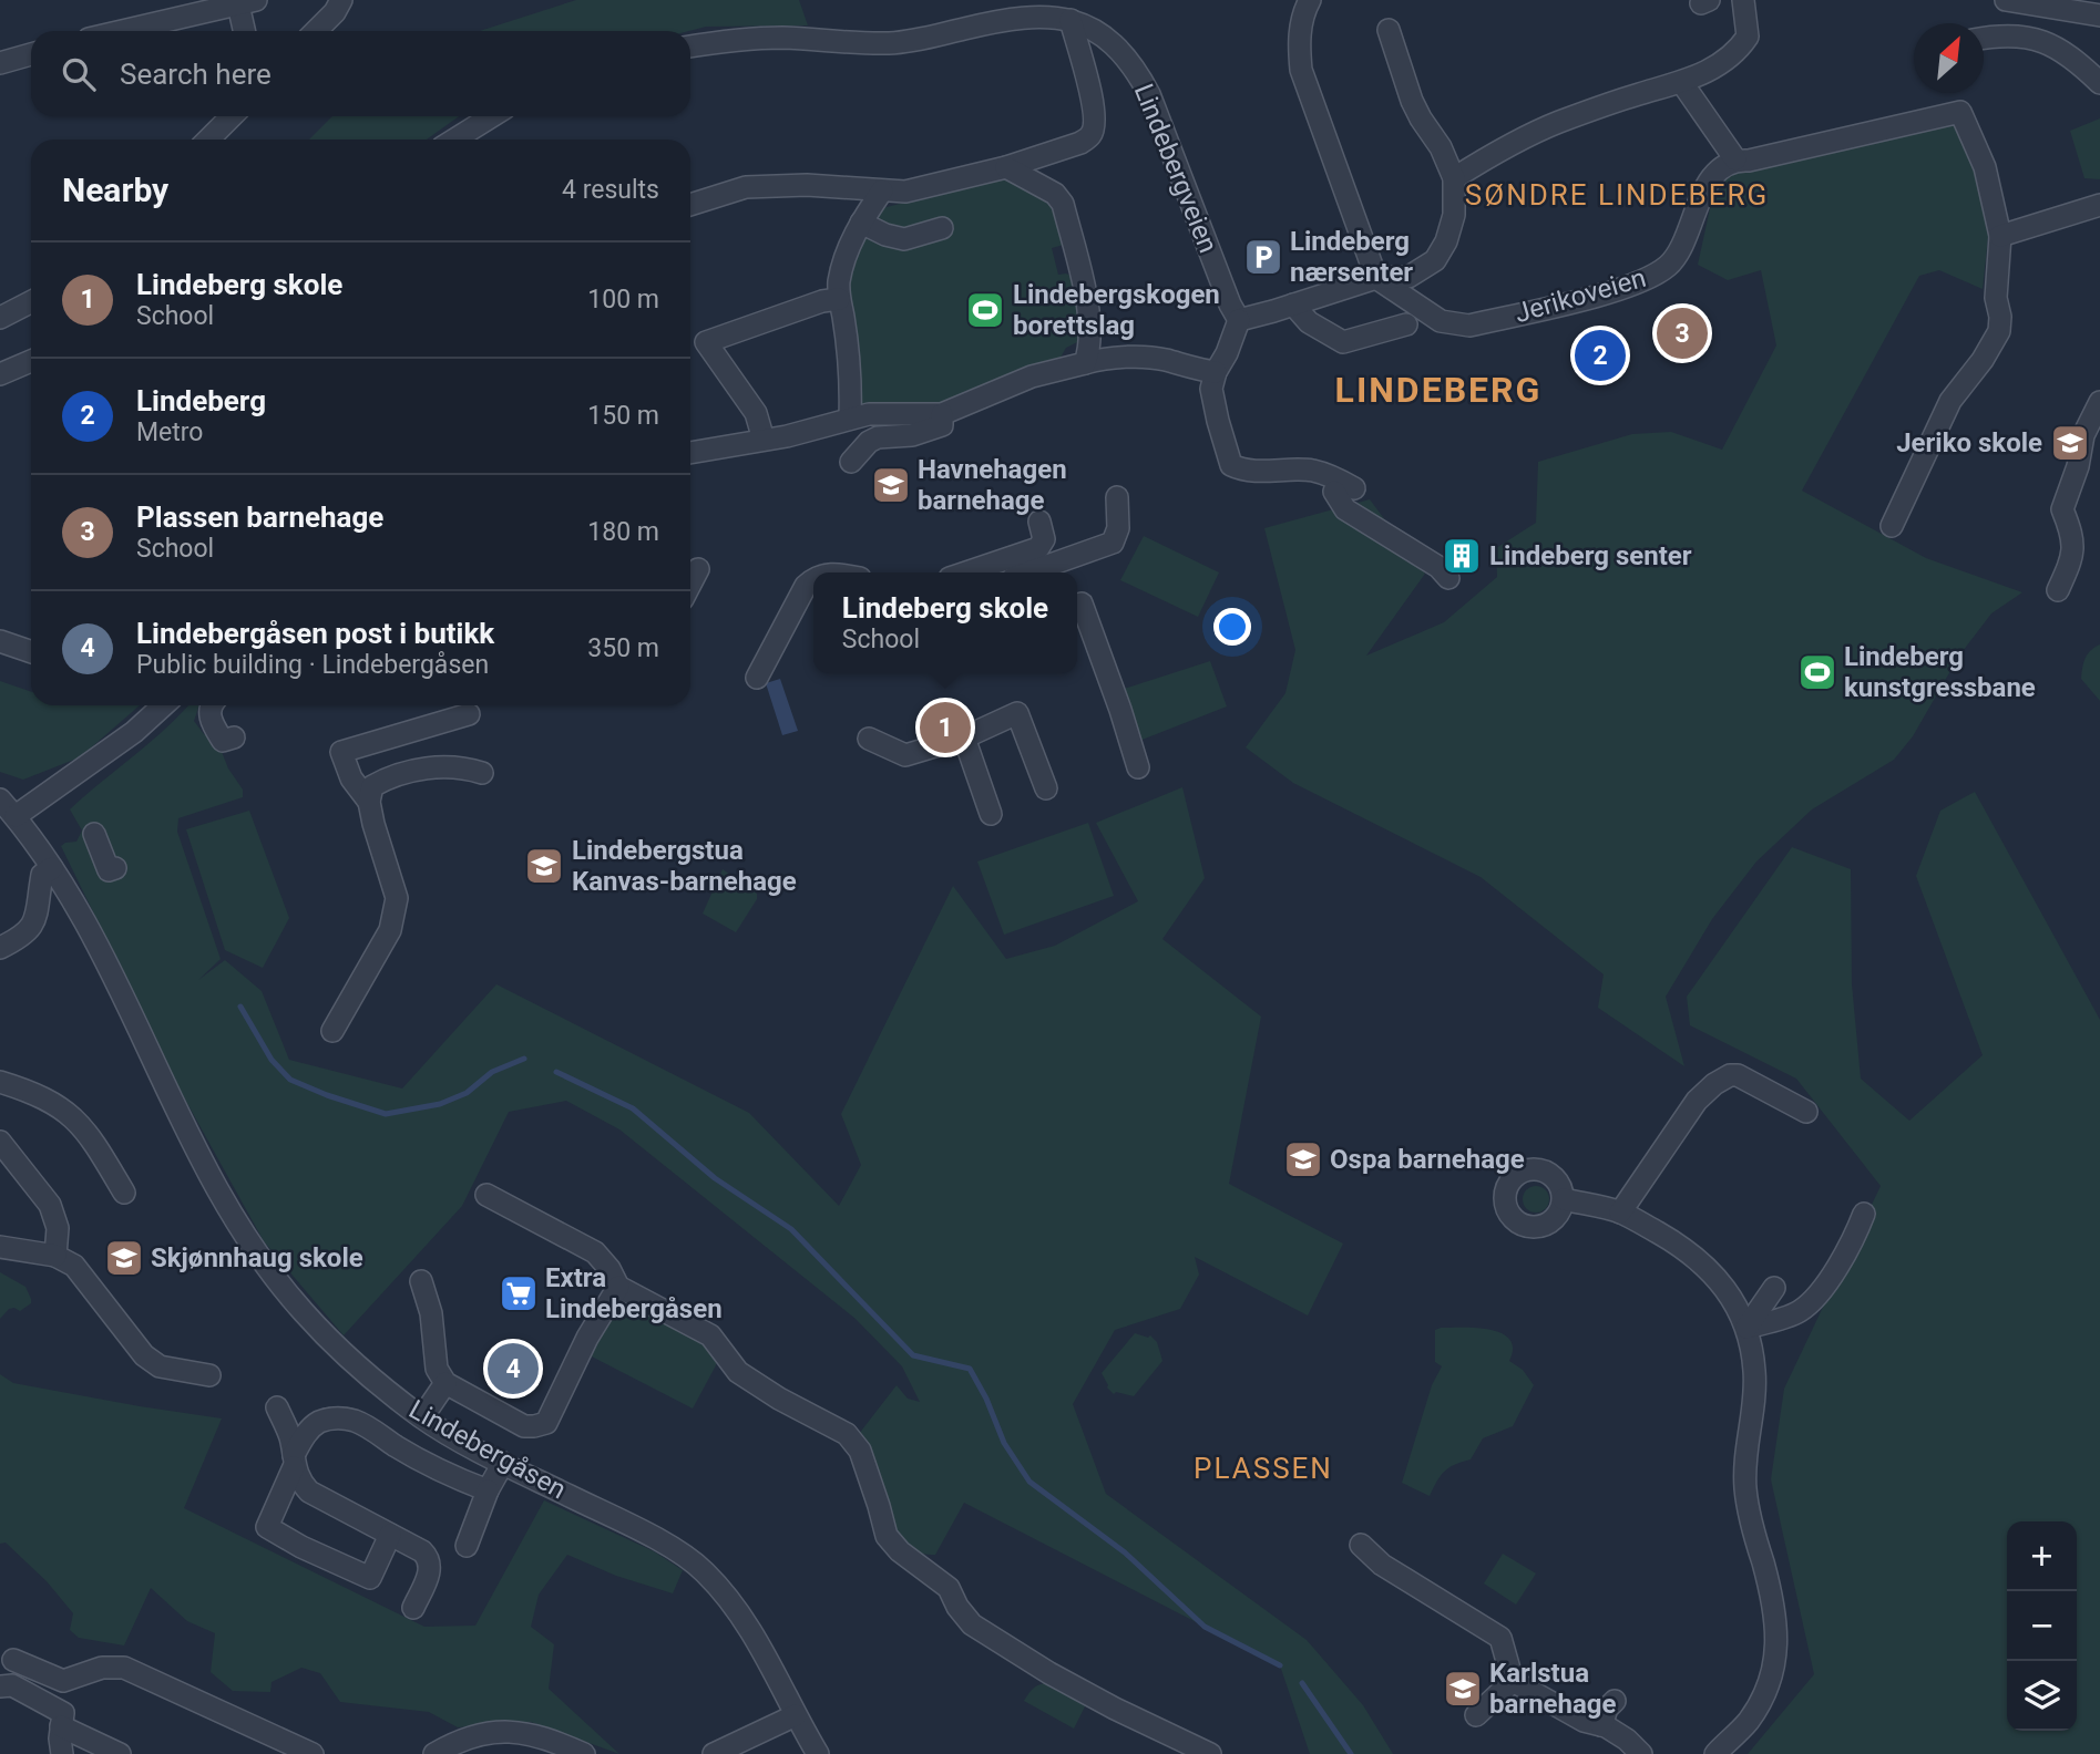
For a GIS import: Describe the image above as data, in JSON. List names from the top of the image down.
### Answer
{
  "streets": {
    "street": ["Lindebergveien", "Jerikoveien", "Lindebergåsen"]
  },
  "districts": ["SØNDRE LINDEBERG", "LINDEBERG", "PLASSEN"],
  "places": {
    "parking": ["Lindeberg nærsenter"],
    "sports": ["Lindebergskogen borettslag", "Lindeberg kunstgressbane"],
    "school or university": [
      "Jeriko skole",
      "Havnehagen barnehage",
      "Lindebergstua Kanvas-barnehage",
      "Ospa barnehage",
      "Skjønnhaug skole",
      "Karlstua barnehage"
    ],
    "building": ["Lindeberg senter"],
    "supermarket": ["Extra Lindebergåsen"]
  },
  "north": "top right",
  "page": {
    "search": "Search here",
    "heading": ["Nearby", "4 results"],
    "list": [
      {
        "mark": "1",
        "name": "Lindeberg skole",
        "note": "School",
        "value": "100 m"
      },
      {
        "mark": "2",
        "name": "Lindeberg",
        "note": "Metro",
        "value": "150 m"
      },
      {
        "mark": "3",
        "name": "Plassen barnehage",
        "note": "School",
        "value": "180 m"
      },
      {
        "mark": "4",
        "name": "Lindebergåsen post i butikk",
        "note": "Public building · Lindebergåsen",
        "value": "350 m"
      }
    ],
    "pins": [
      "3",
      "2",
      "1",
      "4"
    ],
    "popup": ["Lindeberg skole", "School"],
    "map_buttons": ["+", "−"]
  }
}
